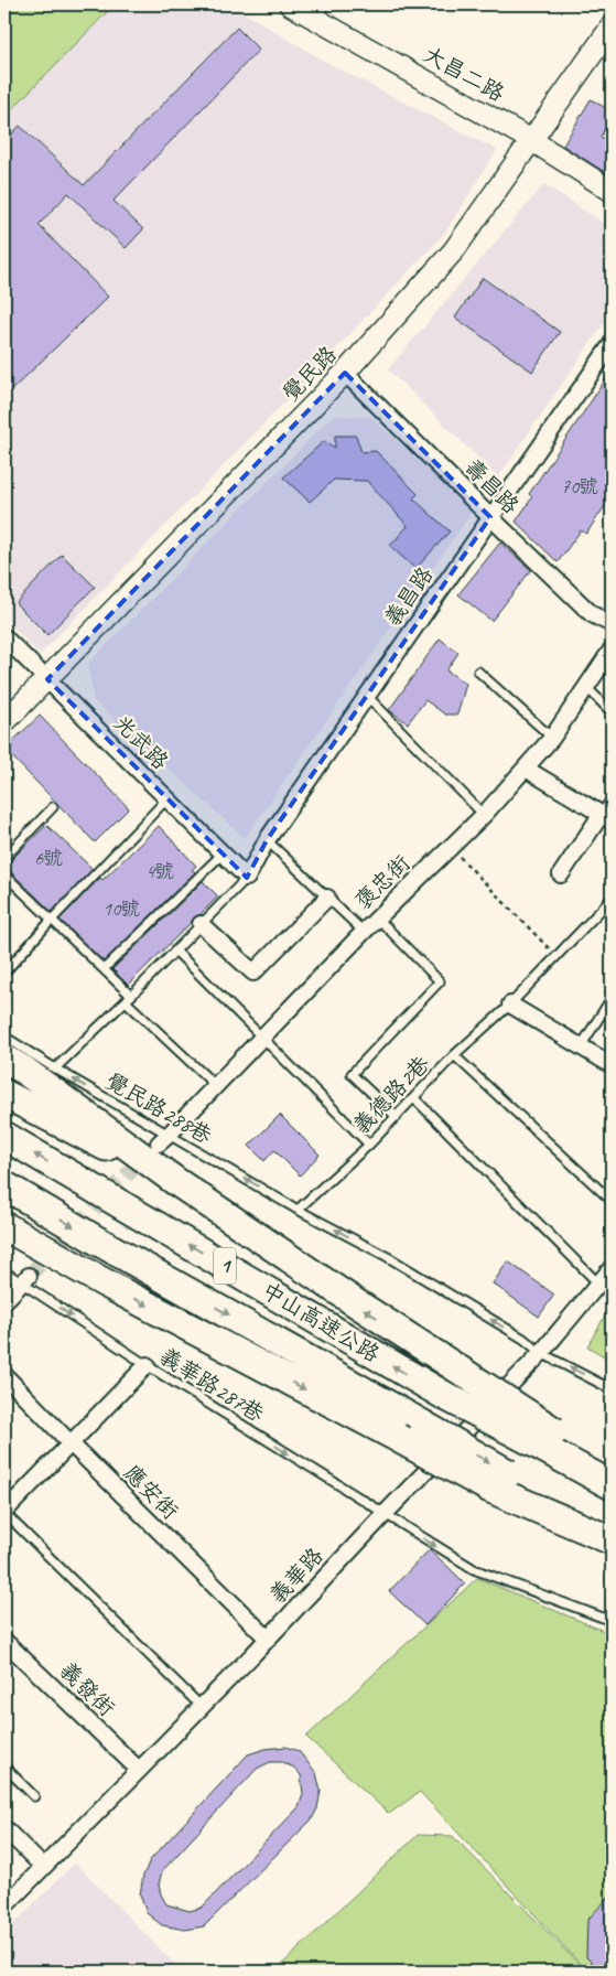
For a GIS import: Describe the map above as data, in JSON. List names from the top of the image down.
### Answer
{
  "streets": {
    "highway": ["1", "中山高速公路"],
    "street": [
      "大昌二路",
      "覺民路",
      "壽昌路",
      "義昌路",
      "光武路",
      "褒忠街",
      "應安街",
      "義華路",
      "義發街"
    ],
    "lane": ["義德路2巷", "覺民路288巷", "義華路287巷"]
  },
  "crossings": [
    ["大昌二路", "覺民路"],
    ["覺民路", "壽昌路"],
    ["覺民路", "光武路"],
    ["壽昌路", "義昌路"],
    ["義昌路", "光武路"],
    ["褒忠街", "覺民路288巷"],
    ["義德路2巷", "覺民路288巷"],
    ["覺民路288巷", "義華路"],
    ["義華路287巷", "義華路"],
    ["應安街", "義華路"],
    ["義華路", "義發街"]
  ],
  "one_way": ["覺民路288巷", "義華路287巷"],
  "house_numbers": [
    "70號",
    "6號",
    "4號",
    "10號"
  ]
}
